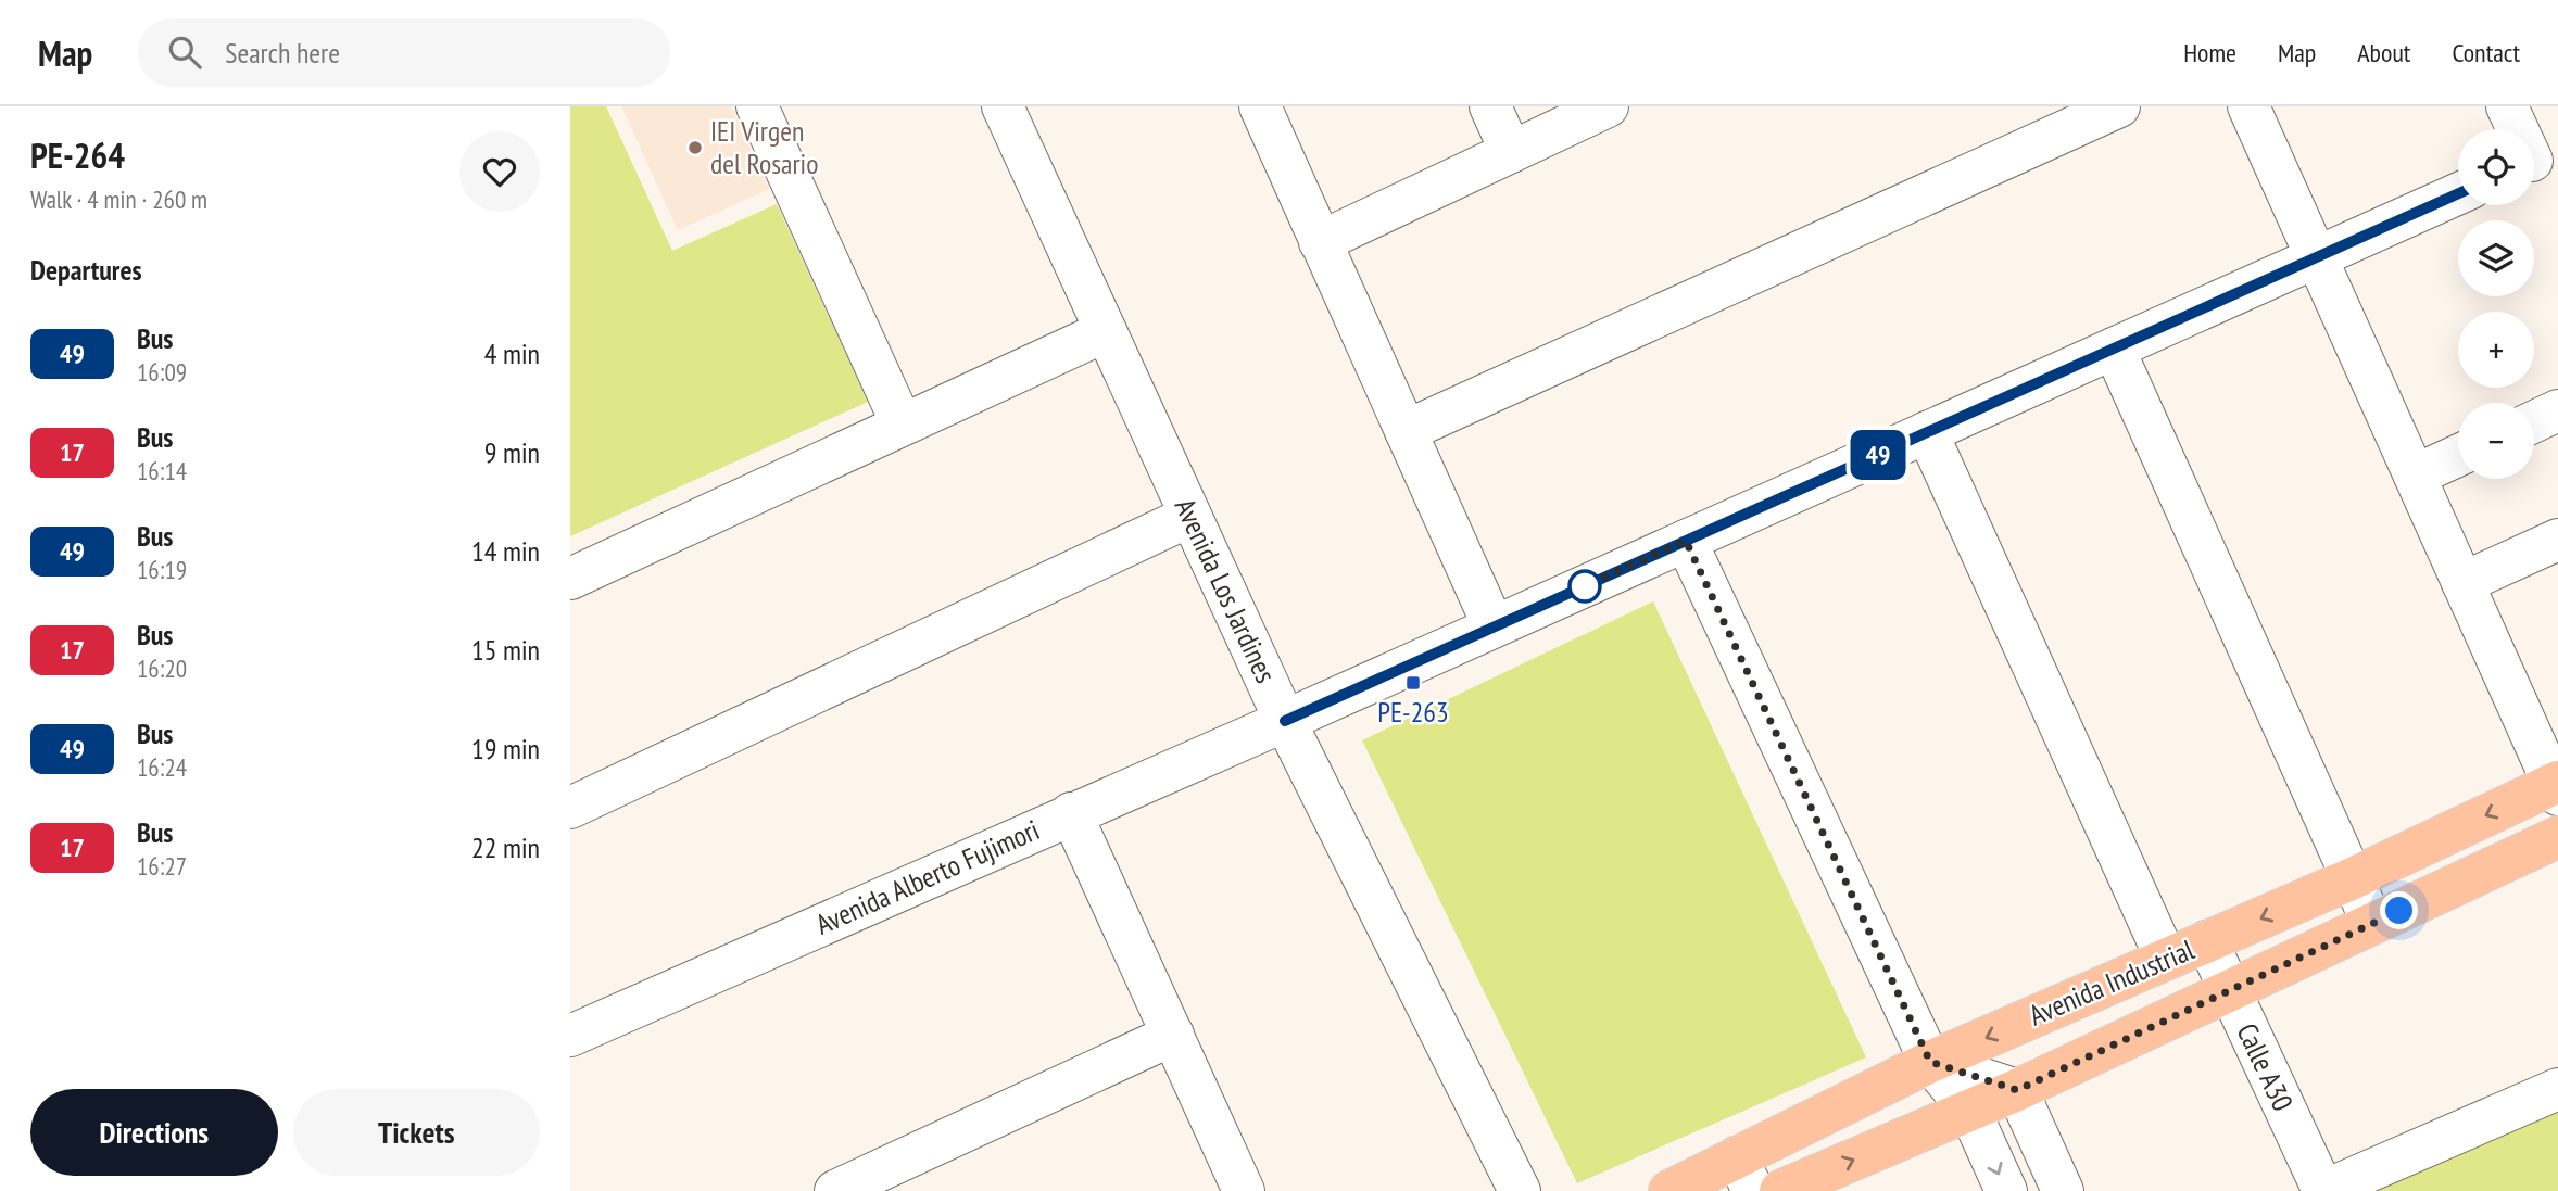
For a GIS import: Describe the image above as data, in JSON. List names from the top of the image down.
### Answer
{
  "streets": {
    "main road": ["Avenida Industrial"],
    "street": ["Avenida Los Jardines", "Avenida Alberto Fujimori", "Calle A30"]
  },
  "crossings": [
    ["Avenida Los Jardines", "Avenida Alberto Fujimori"],
    ["Avenida Industrial", "Calle A30"]
  ],
  "places": {
    "other": ["IEI Virgen del Rosario"],
    "transit": ["PE-263"]
  },
  "lines": ["bus line 49"],
  "page": {
    "header": "Map",
    "search": "Search here",
    "nav": [
      "Home",
      "Map",
      "About",
      "Contact"
    ],
    "heading": [
      ["PE-264", "Walk · 4 min · 260 m"],
      "Departures"
    ],
    "on_map": "49",
    "map_buttons": ["+", "−"],
    "list": [
      {
        "mark": "49",
        "name": "Bus",
        "note": "16:09",
        "value": "4 min"
      },
      {
        "mark": "17",
        "name": "Bus",
        "note": "16:14",
        "value": "9 min"
      },
      {
        "mark": "49",
        "name": "Bus",
        "note": "16:19",
        "value": "14 min"
      },
      {
        "mark": "17",
        "name": "Bus",
        "note": "16:20",
        "value": "15 min"
      },
      {
        "mark": "49",
        "name": "Bus",
        "note": "16:24",
        "value": "19 min"
      },
      {
        "mark": "17",
        "name": "Bus",
        "note": "16:27",
        "value": "22 min"
      }
    ],
    "buttons": ["Directions", "Tickets"]
  }
}
